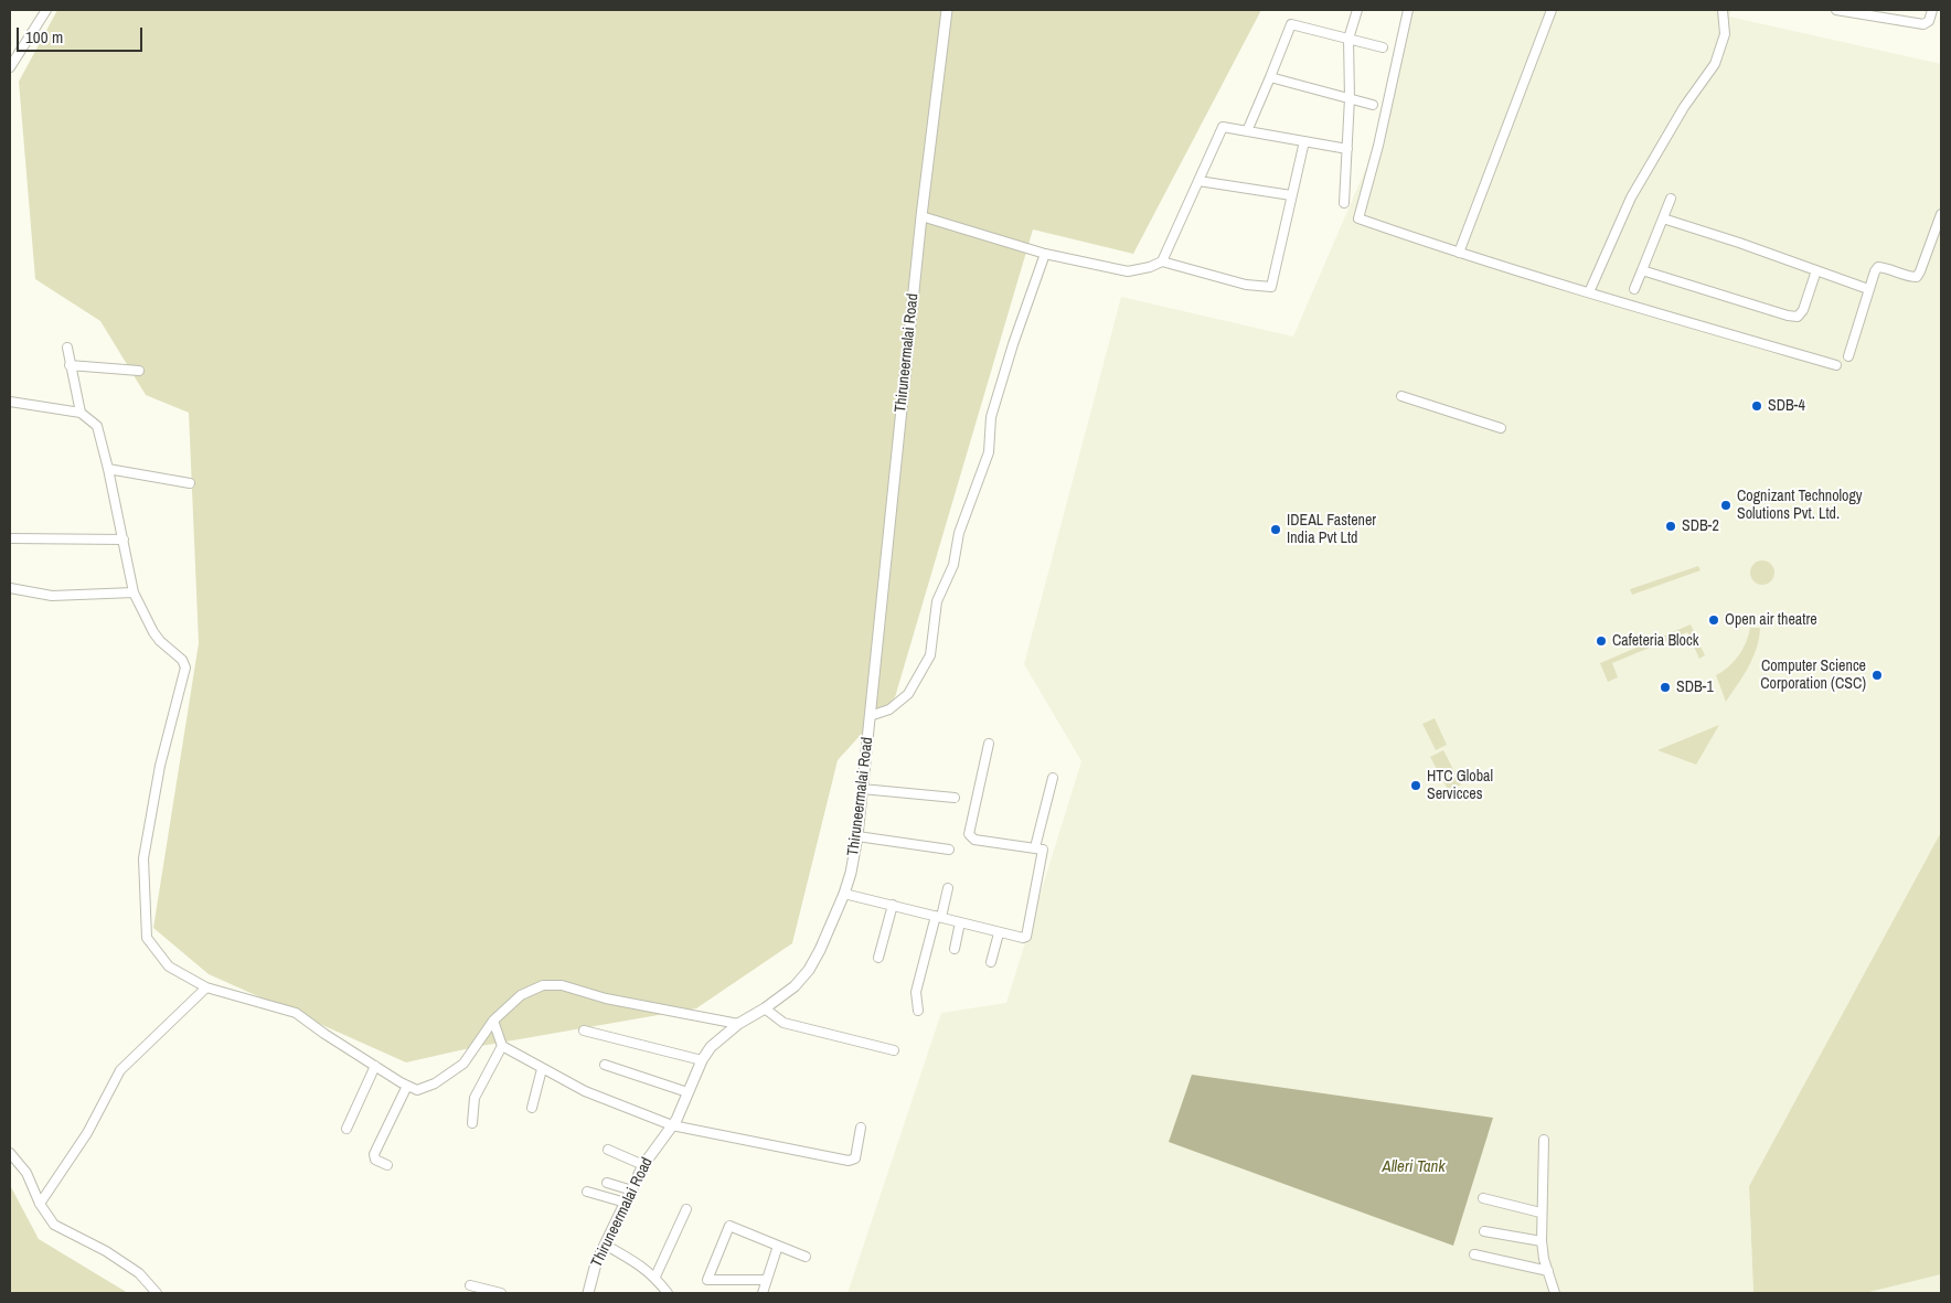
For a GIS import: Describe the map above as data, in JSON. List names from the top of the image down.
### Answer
{
  "streets": {
    "street": ["Thiruneermalai Road"]
  },
  "water": ["Alleri Tank"],
  "places": [
    "SDB-4",
    "Cognizant Technology Solutions Pvt. Ltd.",
    "SDB-2",
    "IDEAL Fastener India Pvt Ltd",
    "Open air theatre",
    "Cafeteria Block",
    "Computer Science Corporation (CSC)",
    "SDB-1",
    "HTC Global Servicces"
  ],
  "scale_bar": "100 m"
}
